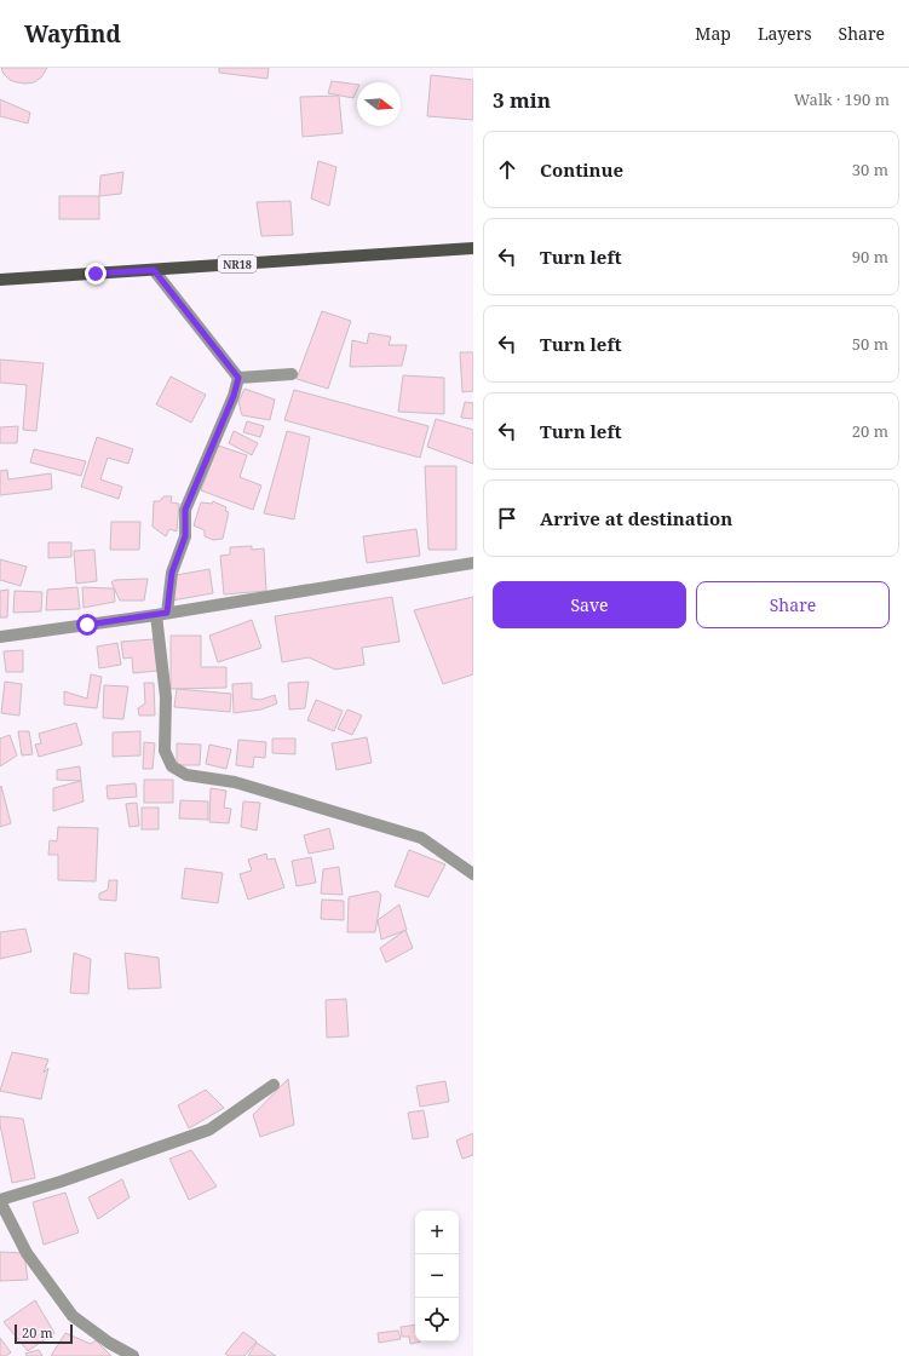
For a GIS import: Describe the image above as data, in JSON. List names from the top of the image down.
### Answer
{
  "streets": {
    "main road": ["NR18"]
  },
  "scale_bar": "20 m",
  "north": "right",
  "page": {
    "header": "Wayfind",
    "nav": ["Map", "Layers", "Share"],
    "heading": ["3 min", "Walk · 190 m"],
    "list": [
      ["Continue", "30 m"],
      ["Turn left", "90 m"],
      ["Turn left", "50 m"],
      ["Turn left", "20 m"],
      "Arrive at destination"
    ],
    "buttons": ["Save", "Share"],
    "map_buttons": ["+", "−"],
    "scale": "20 m"
  }
}
